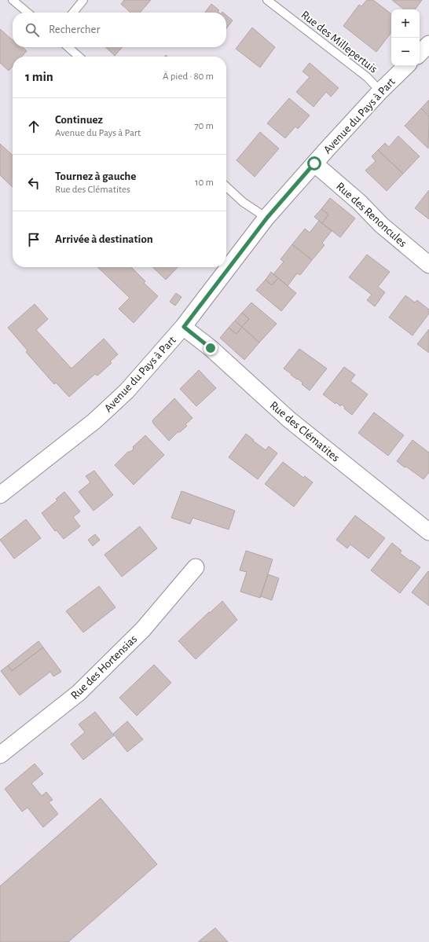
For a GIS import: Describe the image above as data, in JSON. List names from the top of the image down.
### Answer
{
  "streets": {
    "street": [
      "Avenue du Pays à Part",
      "Rue des Renoncules",
      "Rue des Clématites",
      "Rue des Hortensias"
    ],
    "lane": ["Rue des Millepertuis"]
  },
  "crossings": [
    ["Rue des Millepertuis", "Avenue du Pays à Part"],
    ["Avenue du Pays à Part", "Rue des Renoncules"],
    ["Avenue du Pays à Part", "Rue des Clématites"]
  ],
  "page": {
    "map_buttons": ["+", "−"],
    "search": "Rechercher",
    "heading": ["1 min", "À pied · 80 m"],
    "list": [
      ["Continuez", "Avenue du Pays à Part", "70 m"],
      ["Tournez à gauche", "Rue des Clématites", "10 m"],
      "Arrivée à destination"
    ]
  }
}
